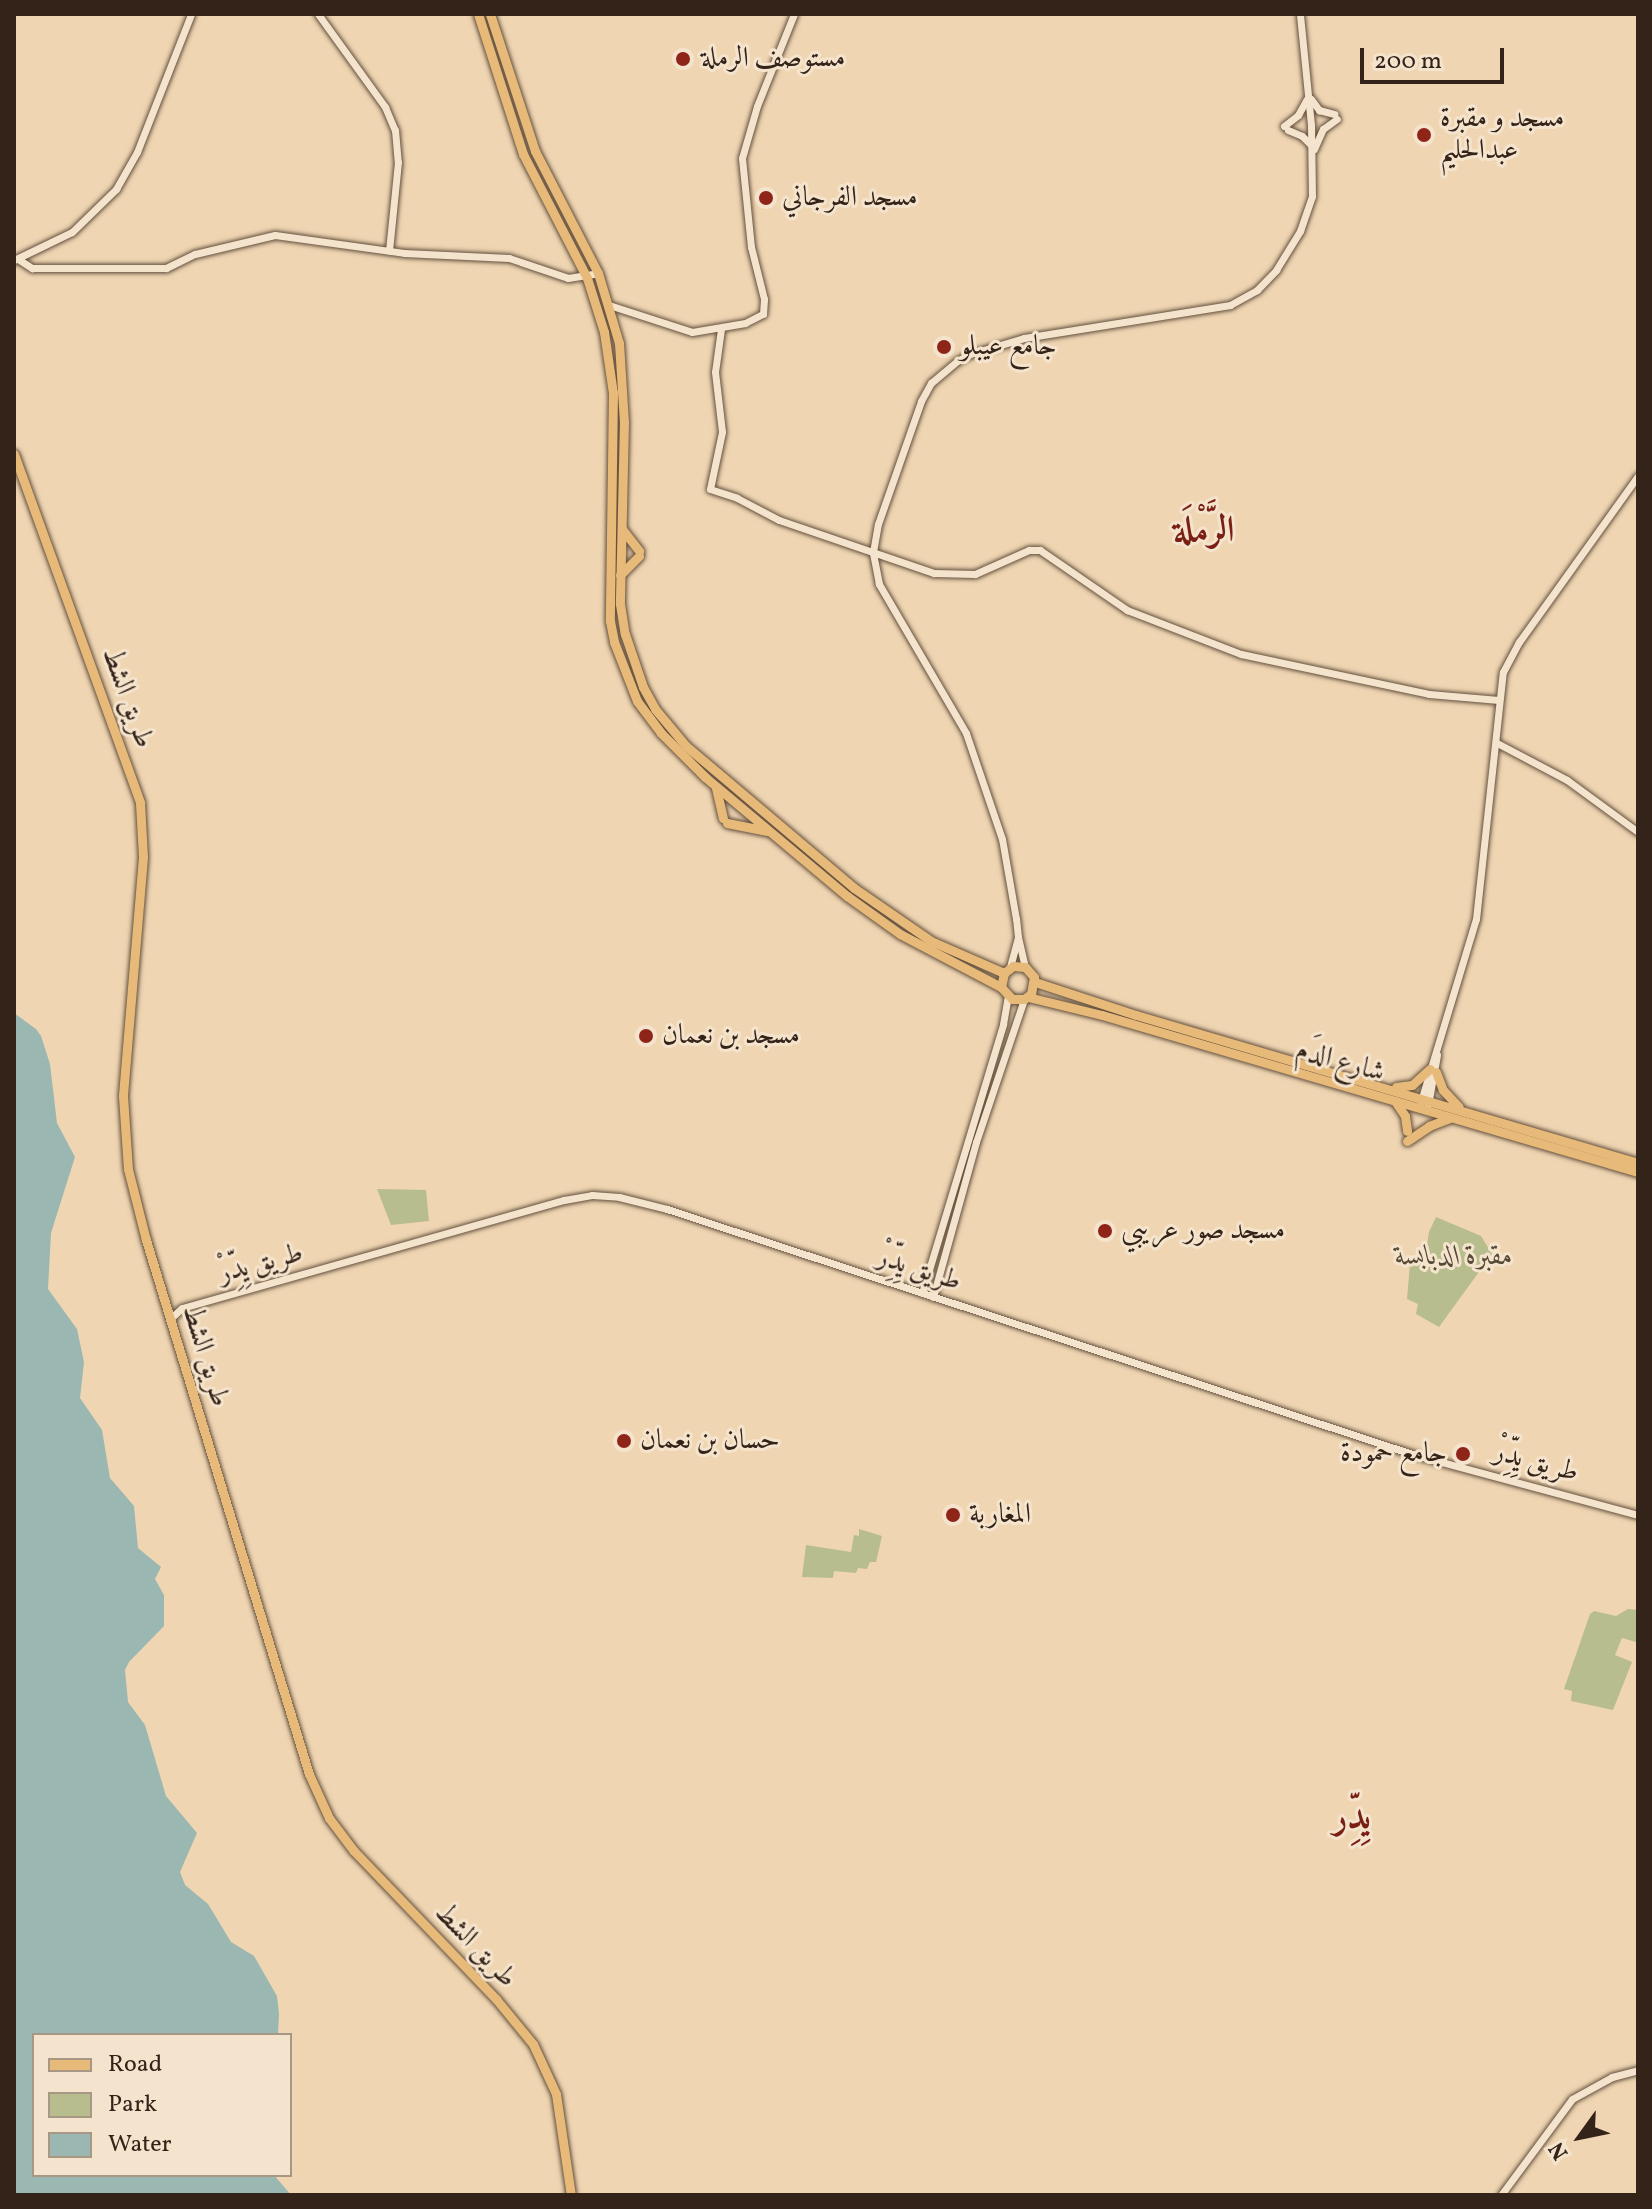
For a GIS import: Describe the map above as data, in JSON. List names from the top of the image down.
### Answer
{
  "streets": {
    "main road": ["طريق الشط", "شارع الدَم"],
    "street": ["طريق يِدِّرْ"]
  },
  "crossings": [
    ["طريق الشط", "طريق يِدِّرْ"]
  ],
  "districts": ["الرَّمْلَة", "يِدِّر"],
  "parks": ["مقبرة الدبابسة"],
  "places": [
    "مستوصف الرملة",
    "مسجد و مقبرة عبدالحليم",
    "مسجد الفرجاني",
    "جامع عيبلو",
    "مسجد بن نعمان",
    "مسجد صور عريبي",
    "حسان بن نعمان",
    "جامع حمودة",
    "المغاربة"
  ],
  "legend": ["Road", "Park", "Water"],
  "scale_bar": "200 m",
  "north": "bottom left"
}
